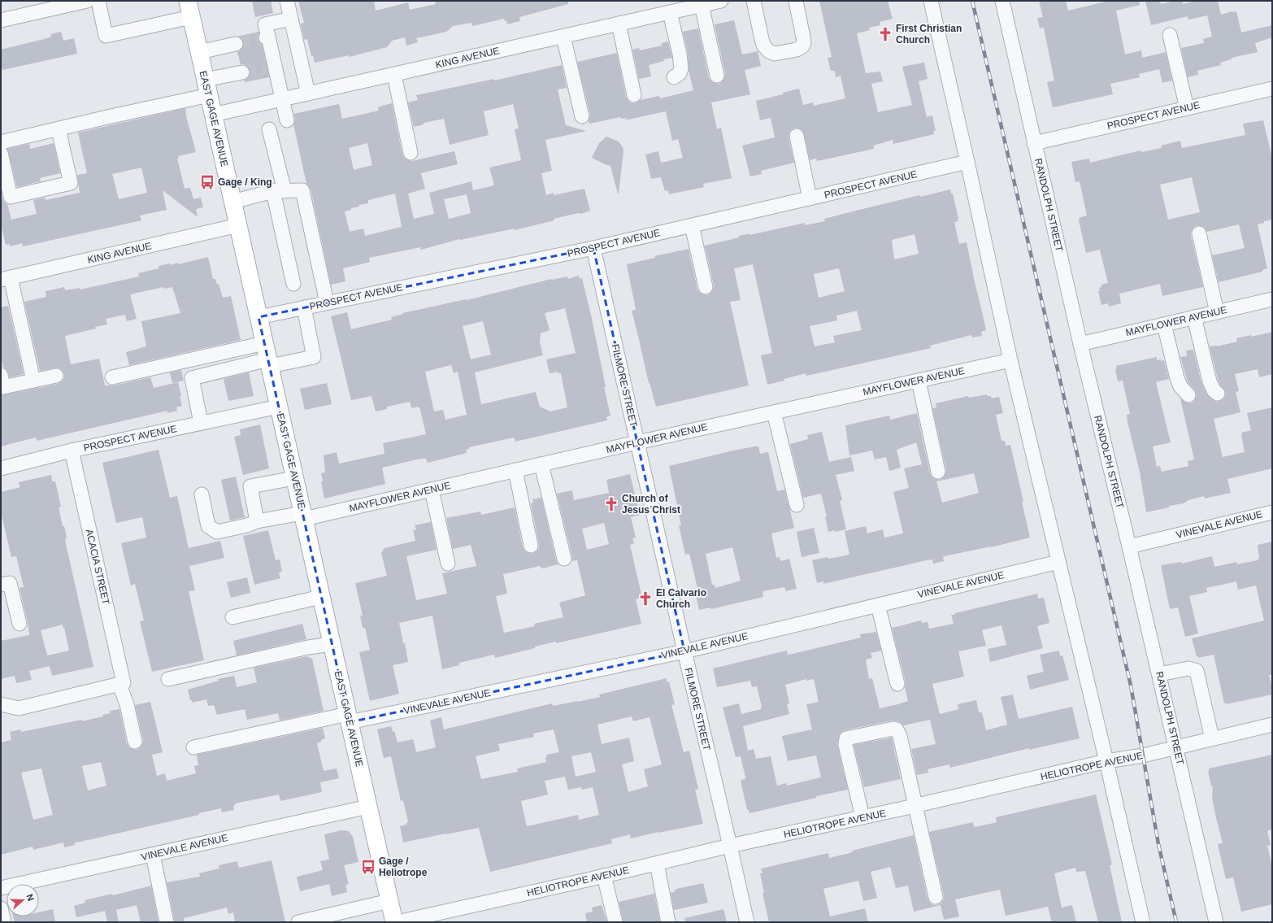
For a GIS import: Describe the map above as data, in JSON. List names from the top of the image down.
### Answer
{
  "streets": {
    "main road": ["EAST GAGE AVENUE"],
    "street": [
      "KING AVENUE",
      "PROSPECT AVENUE",
      "RANDOLPH STREET",
      "MAYFLOWER AVENUE",
      "FILMORE STREET",
      "VINEVALE AVENUE",
      "ACACIA STREET",
      "HELIOTROPE AVENUE"
    ]
  },
  "crossings": [
    ["KING AVENUE", "EAST GAGE AVENUE"],
    ["PROSPECT AVENUE", "EAST GAGE AVENUE"],
    ["PROSPECT AVENUE", "RANDOLPH STREET"],
    ["PROSPECT AVENUE", "FILMORE STREET"],
    ["PROSPECT AVENUE", "ACACIA STREET"],
    ["EAST GAGE AVENUE", "MAYFLOWER AVENUE"],
    ["EAST GAGE AVENUE", "VINEVALE AVENUE"],
    ["RANDOLPH STREET", "MAYFLOWER AVENUE"],
    ["RANDOLPH STREET", "VINEVALE AVENUE"],
    ["RANDOLPH STREET", "HELIOTROPE AVENUE"],
    ["MAYFLOWER AVENUE", "FILMORE STREET"],
    ["FILMORE STREET", "VINEVALE AVENUE"],
    ["FILMORE STREET", "HELIOTROPE AVENUE"]
  ],
  "places": {
    "church": ["First Christian Church", "Church of Jesus Christ", "El Calvario Church"],
    "bus stop": ["Gage / King", "Gage / Heliotrope"]
  },
  "north": "right"
}
